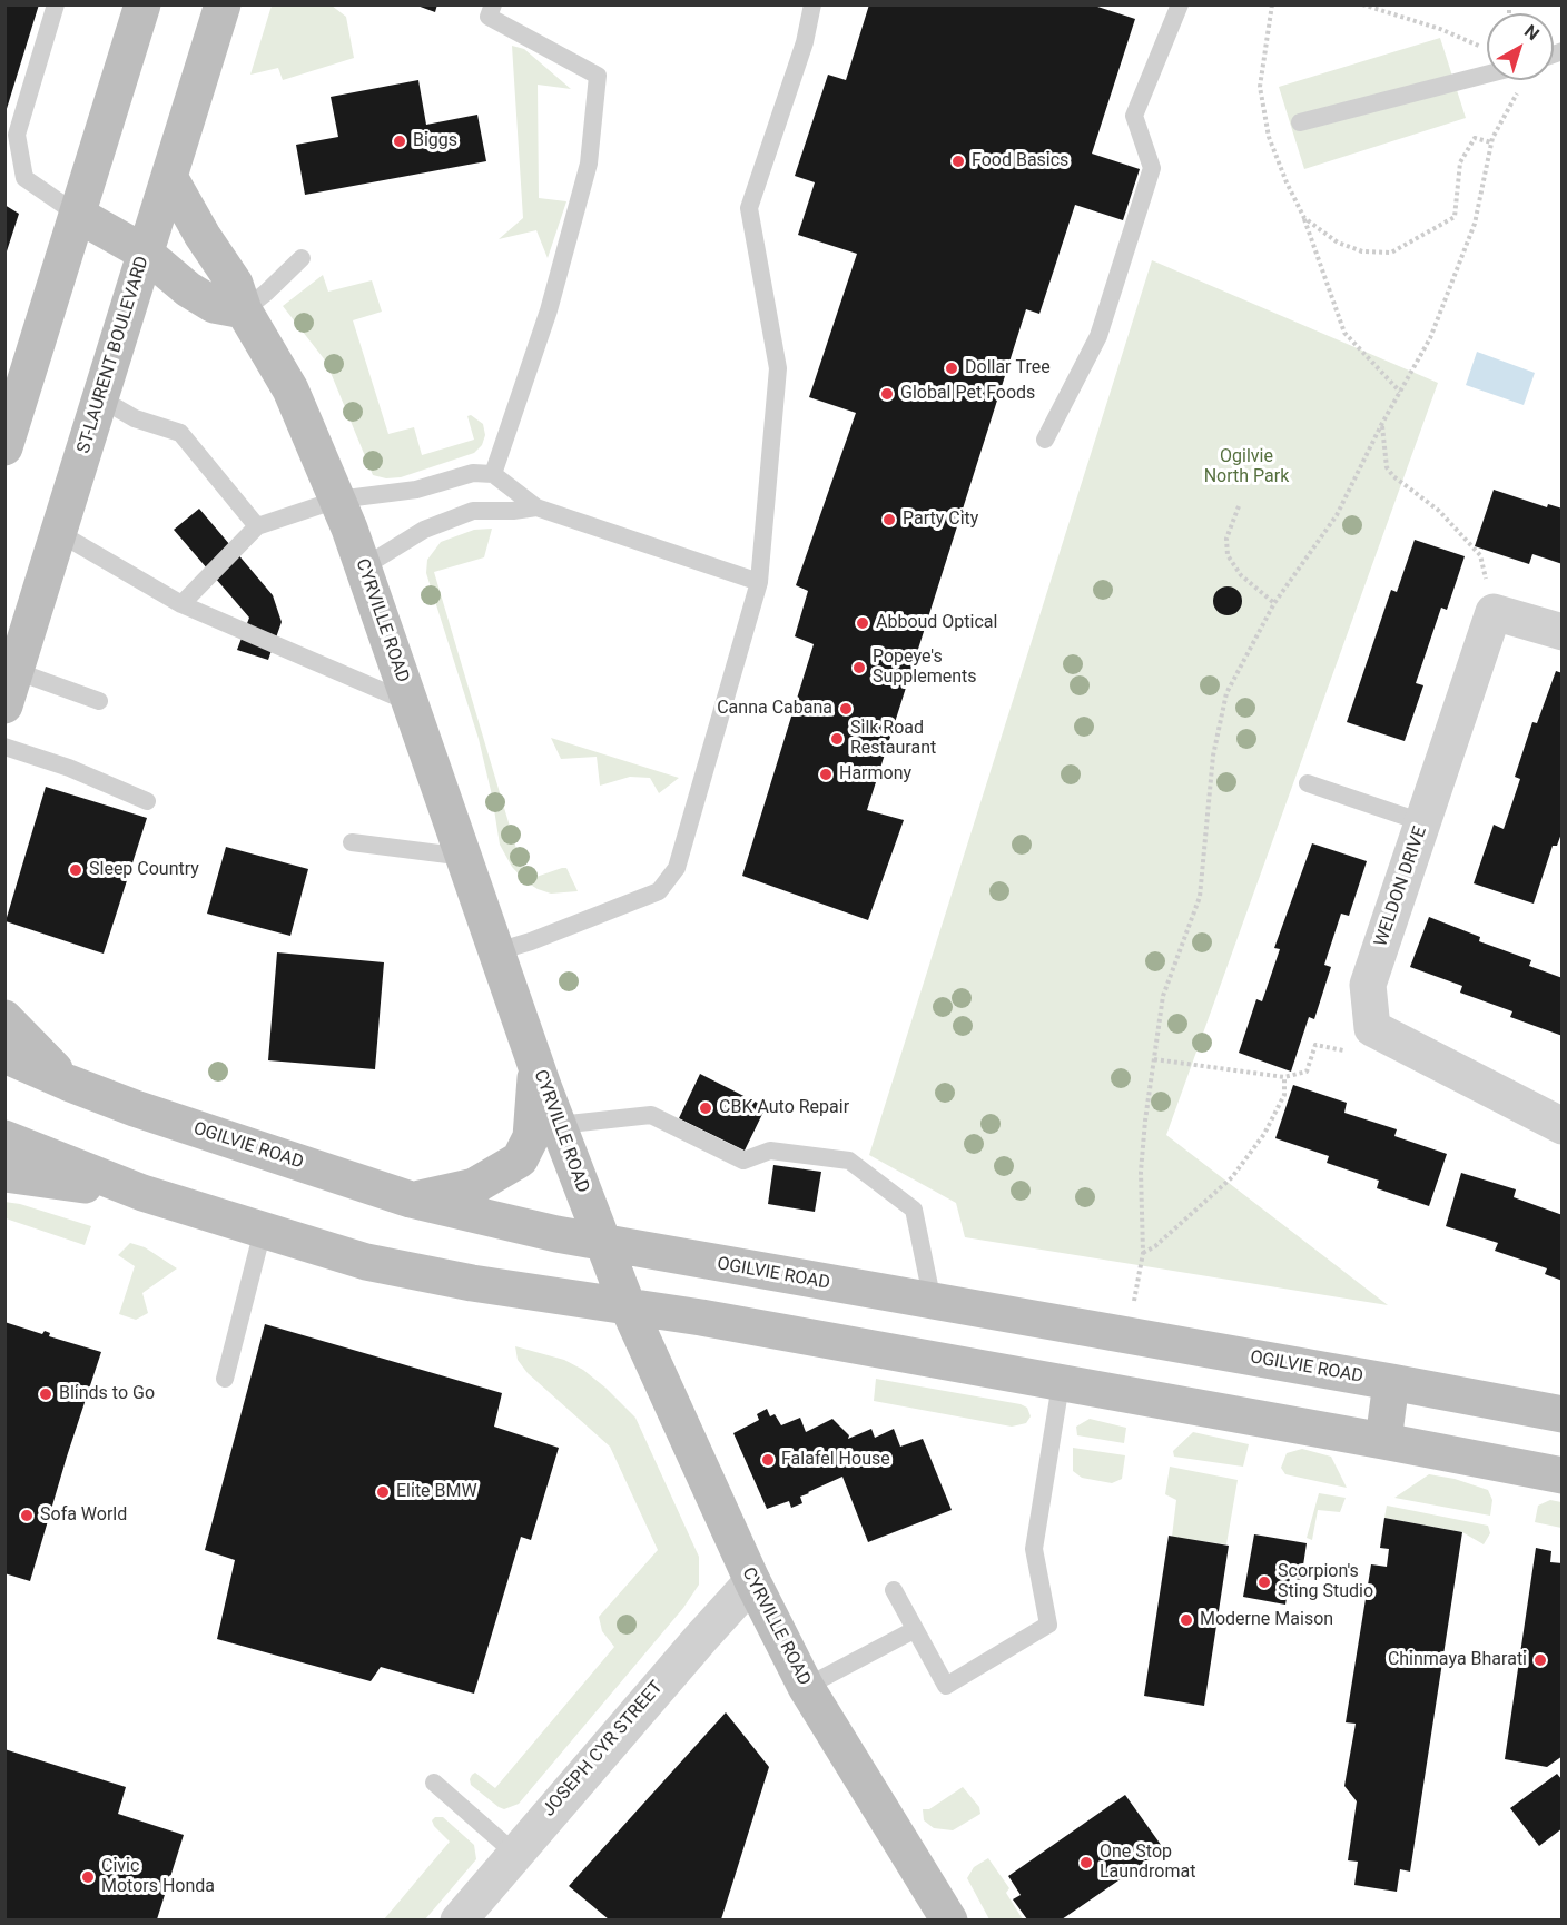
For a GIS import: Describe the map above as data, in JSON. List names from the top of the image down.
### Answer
{
  "streets": {
    "main road": ["ST-LAURENT BOULEVARD", "CYRVILLE ROAD", "OGILVIE ROAD"],
    "street": ["WELDON DRIVE", "JOSEPH CYR STREET"]
  },
  "crossings": [
    ["ST-LAURENT BOULEVARD", "CYRVILLE ROAD"],
    ["CYRVILLE ROAD", "OGILVIE ROAD"],
    ["CYRVILLE ROAD", "JOSEPH CYR STREET"]
  ],
  "parks": ["Ogilvie North Park"],
  "places": [
    "Biggs",
    "Food Basics",
    "Dollar Tree",
    "Global Pet Foods",
    "Party City",
    "Abboud Optical",
    "Popeye's Supplements",
    "Canna Cabana",
    "Silk Road Restaurant",
    "Harmony",
    "Sleep Country",
    "CBK Auto Repair",
    "Blinds to Go",
    "Falafel House",
    "Elite BMW",
    "Sofa World",
    "Scorpion's Sting Studio",
    "Moderne Maison",
    "Chinmaya Bharati",
    "One Stop Laundromat",
    "Civic Motors Honda"
  ],
  "north": "top right"
}
